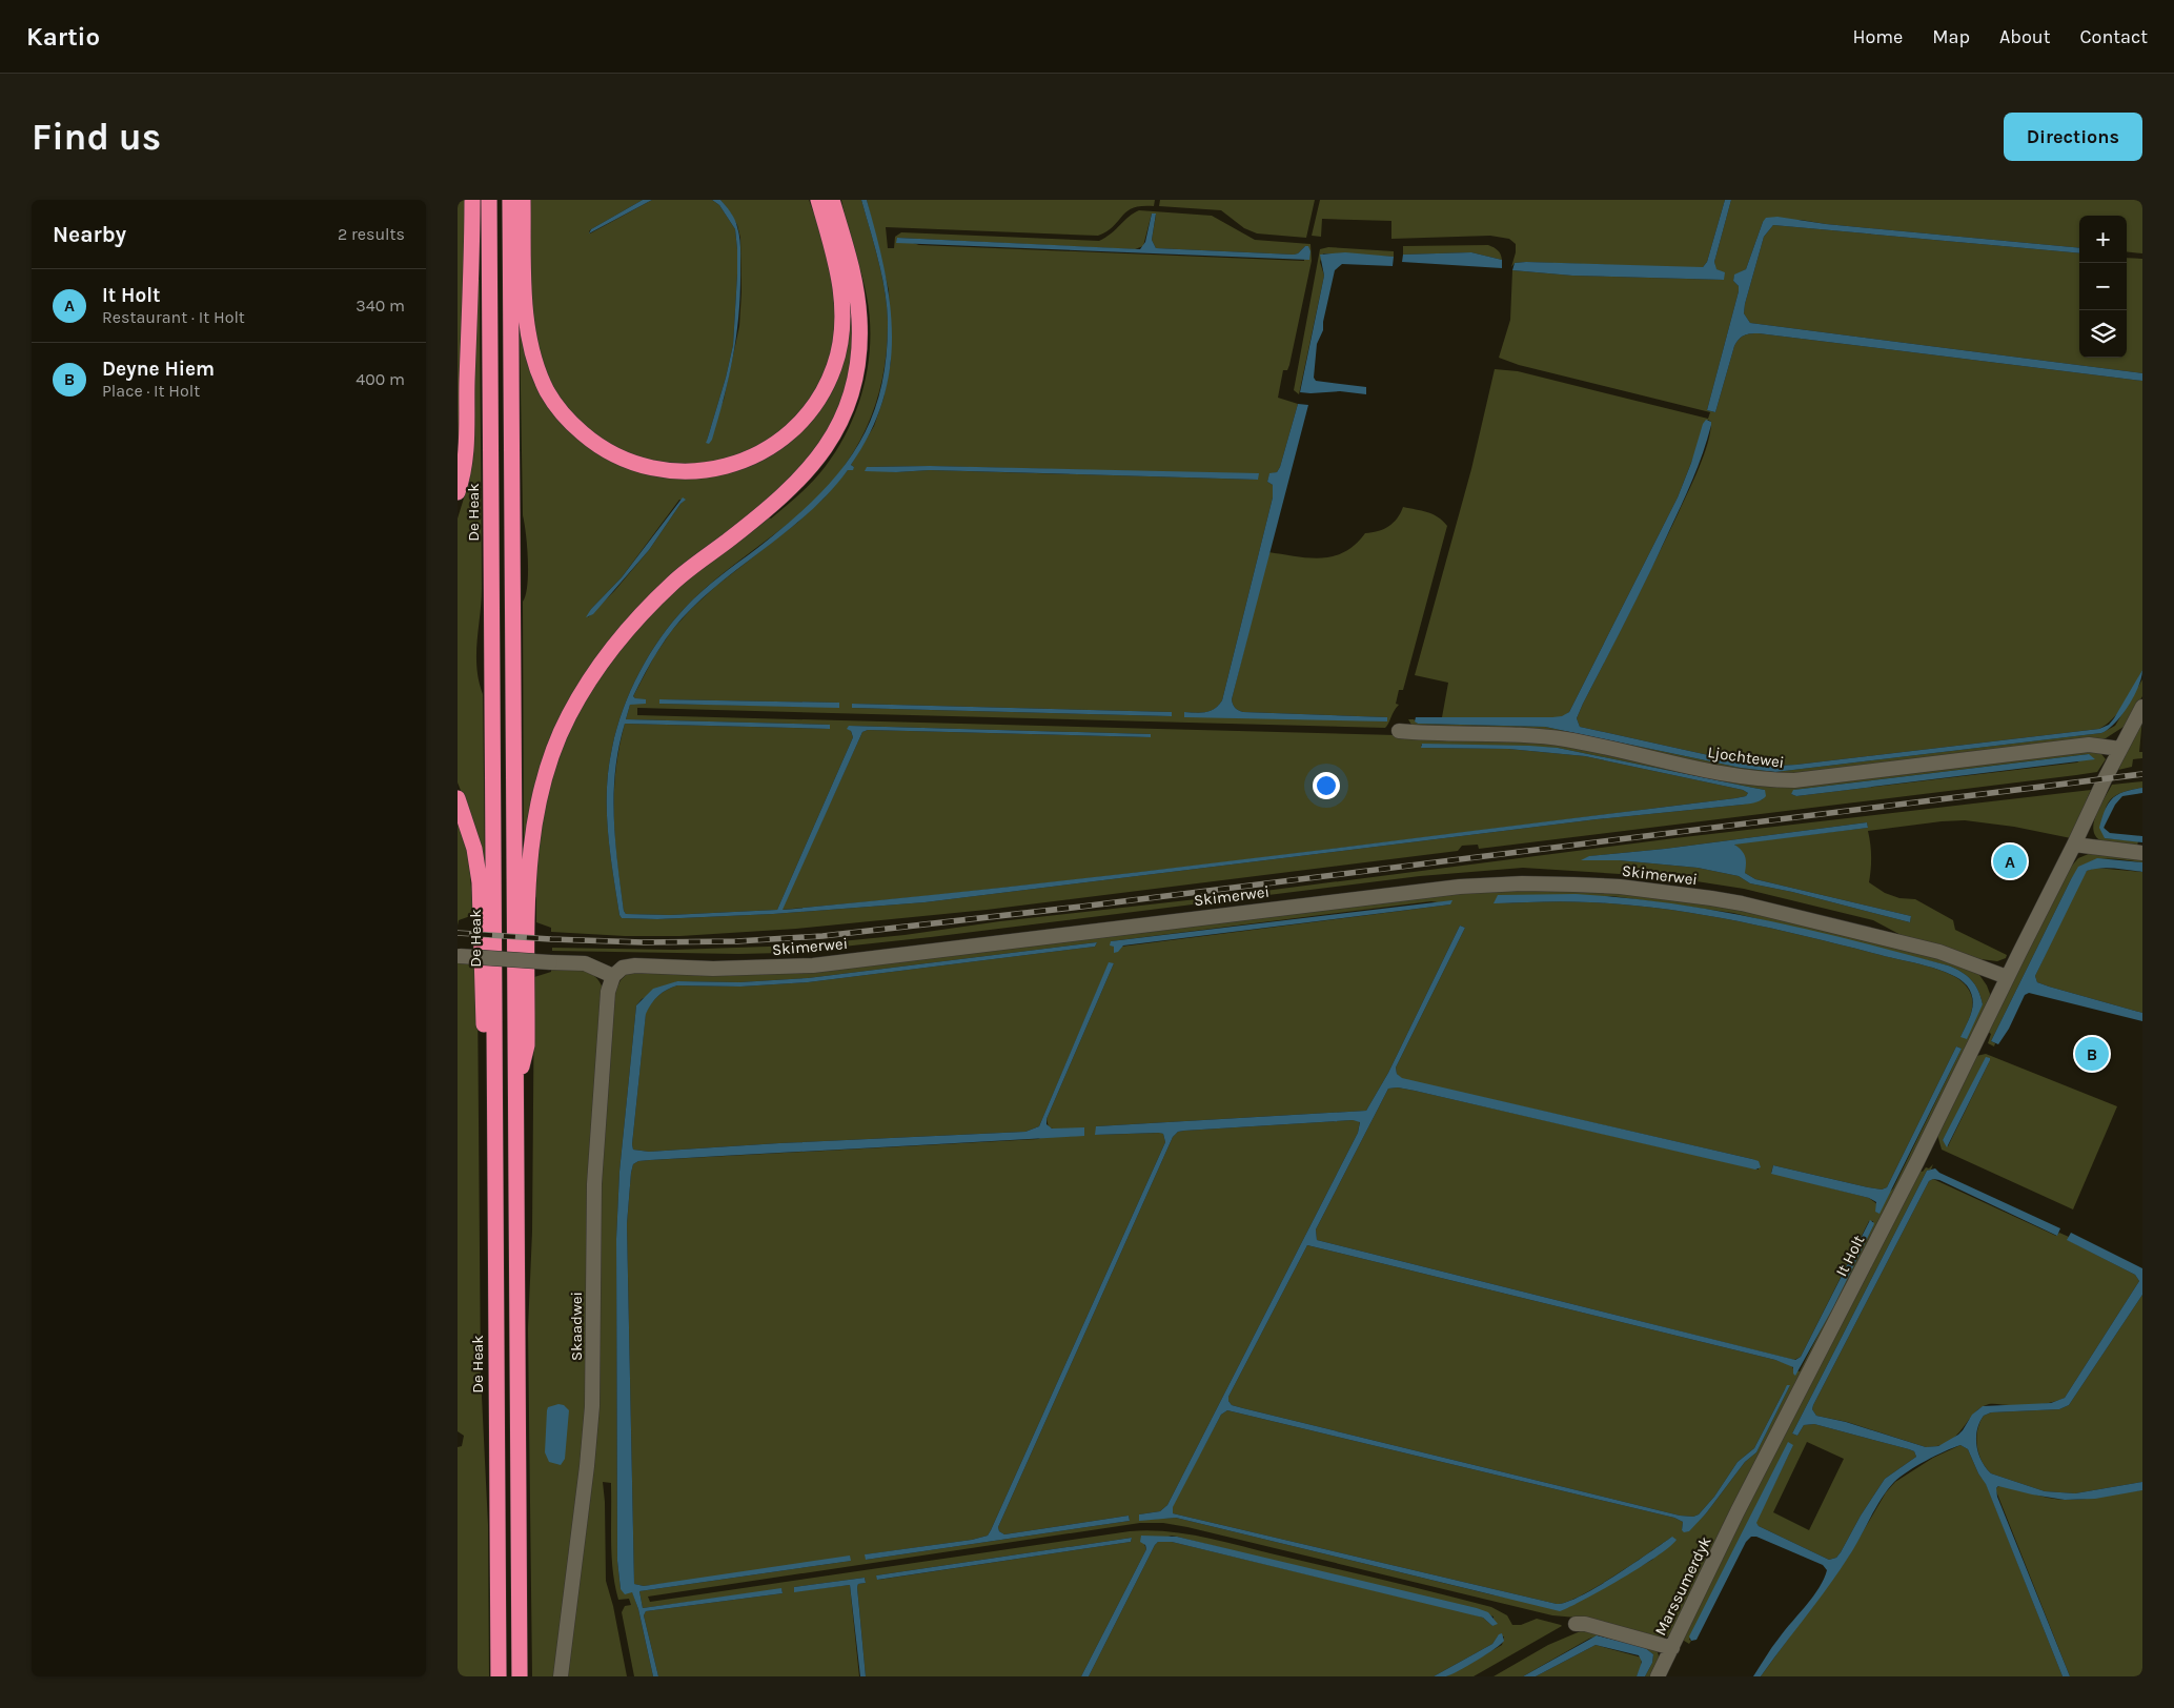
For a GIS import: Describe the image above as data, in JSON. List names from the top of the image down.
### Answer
{
  "streets": {
    "highway": ["De Heak"],
    "street": [
      "Ljochtewei",
      "Skimerwei",
      "It Holt",
      "Skaadwei",
      "Marssumerdyk"
    ]
  },
  "crossings": [
    ["Ljochtewei", "It Holt"],
    ["Skimerwei", "It Holt"],
    ["Skimerwei", "Skaadwei"],
    ["It Holt", "Marssumerdyk"]
  ],
  "page": {
    "header": "Kartio",
    "nav": [
      "Home",
      "Map",
      "About",
      "Contact"
    ],
    "buttons": "Directions",
    "title": "Find us",
    "heading": ["Nearby", "2 results"],
    "map_buttons": ["+", "−"],
    "list": [
      {
        "mark": "A",
        "name": "It Holt",
        "note": "Restaurant · It Holt",
        "value": "340 m"
      },
      {
        "mark": "B",
        "name": "Deyne Hiem",
        "note": "Place · It Holt",
        "value": "400 m"
      }
    ],
    "pins": ["A", "B"]
  }
}
